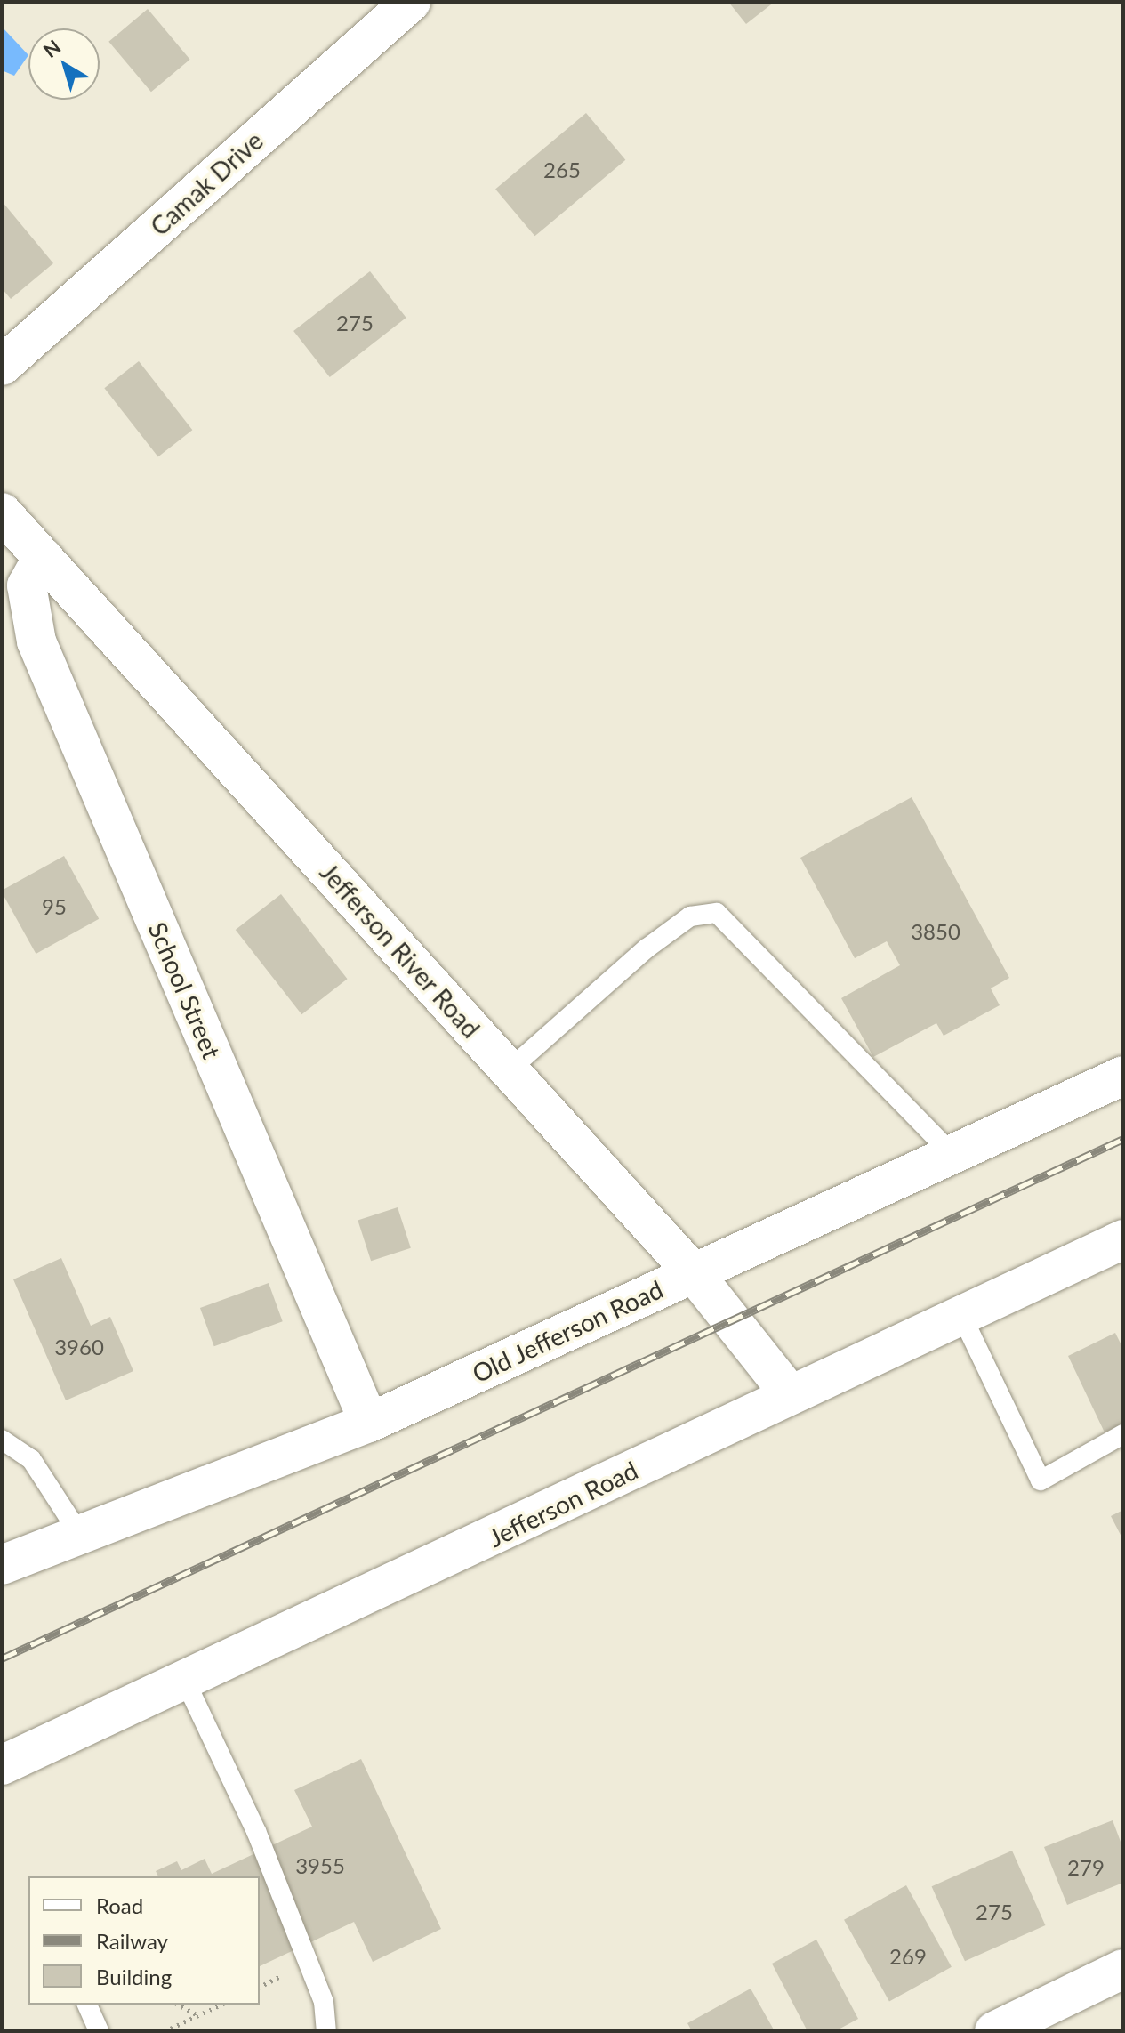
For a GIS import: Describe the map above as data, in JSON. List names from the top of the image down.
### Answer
{
  "streets": {
    "main road": [
      "Camak Drive",
      "Jefferson River Road",
      "School Street",
      "Old Jefferson Road",
      "Jefferson Road"
    ]
  },
  "crossings": [
    ["Jefferson River Road", "School Street"],
    ["Jefferson River Road", "Old Jefferson Road"],
    ["Jefferson River Road", "Jefferson Road"],
    ["School Street", "Old Jefferson Road"]
  ],
  "house_numbers": [
    "265",
    "275",
    "95",
    "3850",
    "3960",
    "3955",
    "279",
    "275",
    "269"
  ],
  "legend": ["Road", "Railway", "Building"],
  "north": "top left"
}
